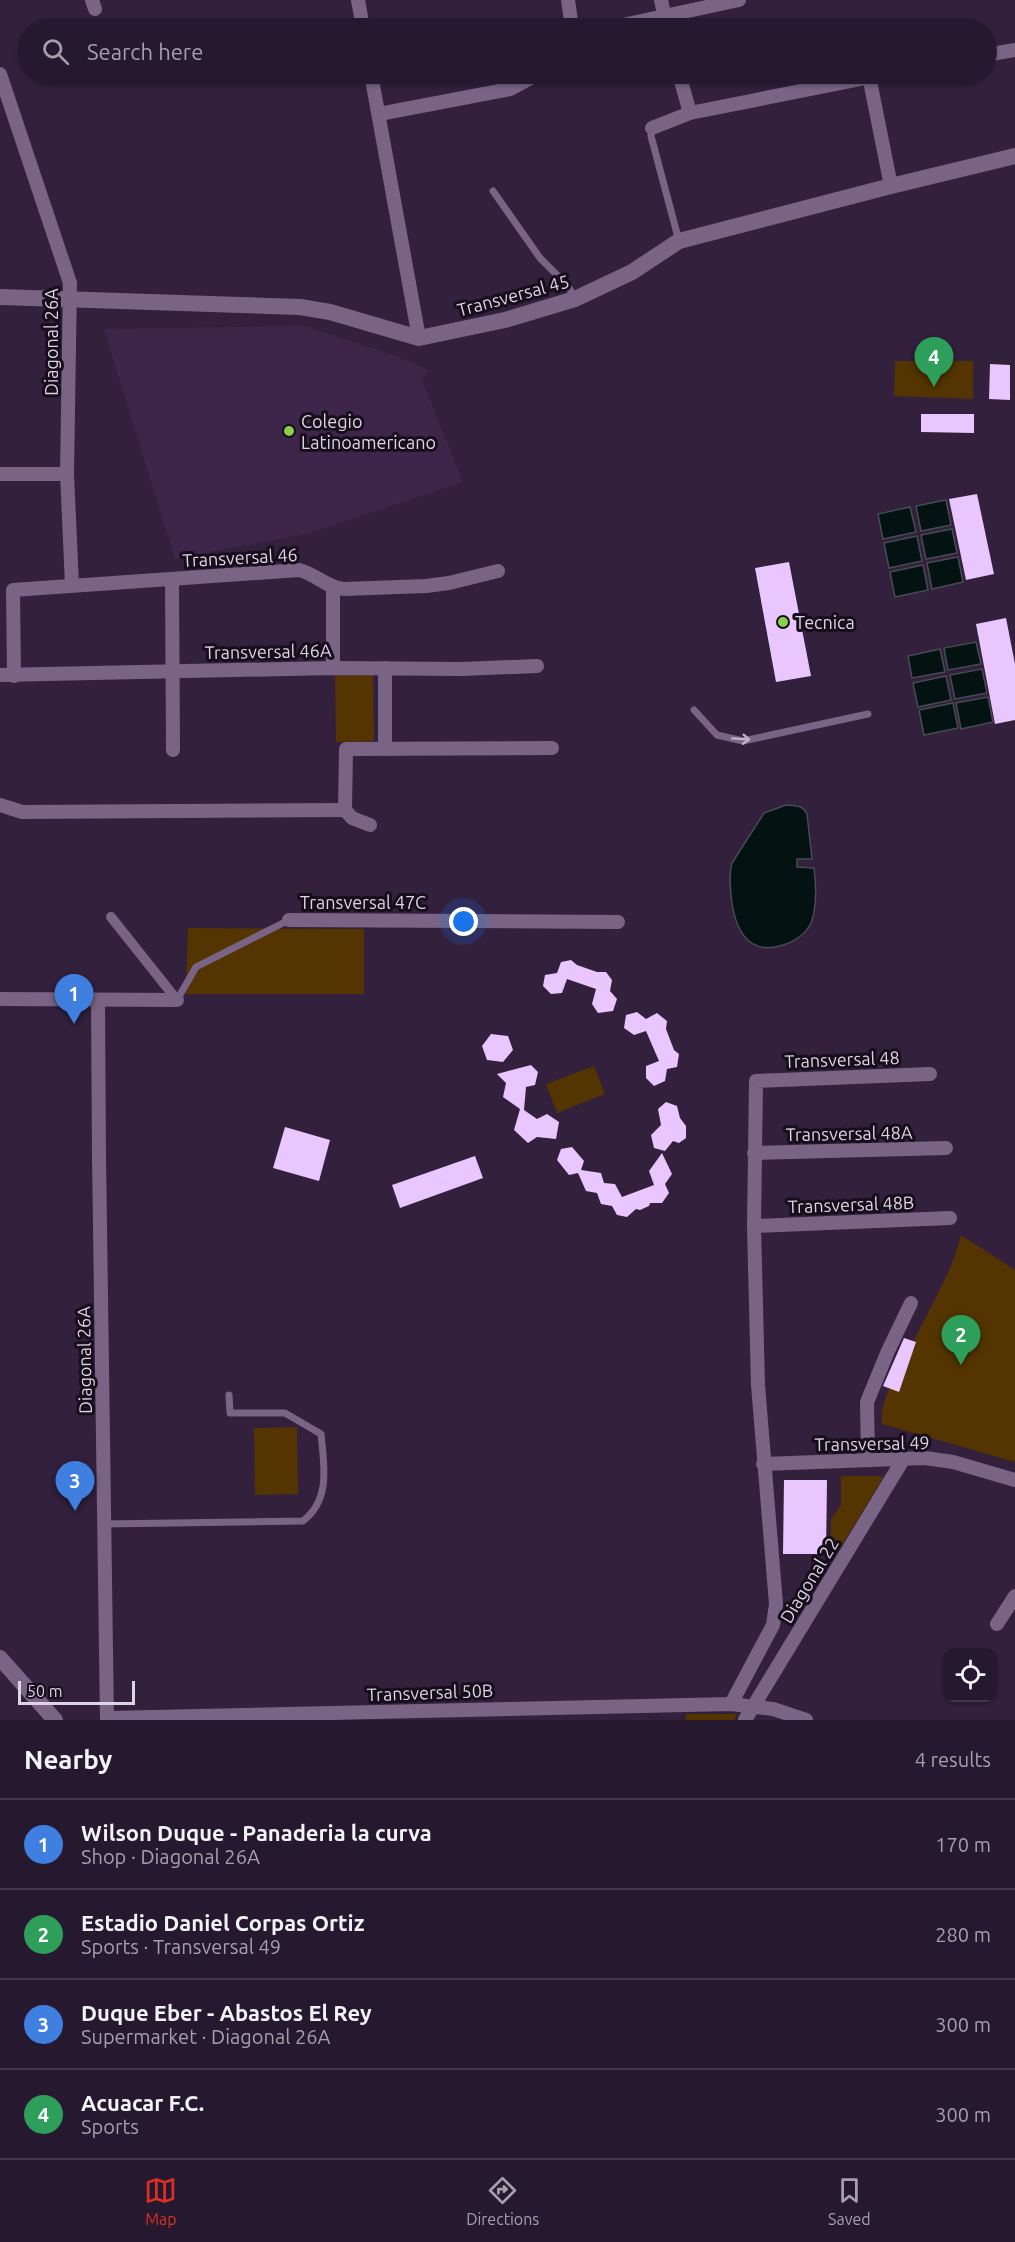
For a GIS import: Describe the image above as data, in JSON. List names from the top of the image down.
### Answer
{
  "streets": {
    "street": [
      "Transversal 45",
      "Diagonal 26A",
      "Transversal 46",
      "Transversal 46A",
      "Transversal 47C",
      "Transversal 48",
      "Transversal 48A",
      "Transversal 48B",
      "Transversal 49",
      "Diagonal 22",
      "Transversal 50B"
    ]
  },
  "crossings": [
    ["Transversal 45", "Diagonal 26A"],
    ["Diagonal 26A", "Transversal 46"],
    ["Diagonal 26A", "Transversal 50B"],
    ["Transversal 46", "Transversal 46A"],
    ["Transversal 48", "Transversal 48A"],
    ["Transversal 49", "Diagonal 22"],
    ["Diagonal 22", "Transversal 50B"]
  ],
  "places": ["Colegio Latinoamericano", "Tecnica"],
  "scale_bar": "50 m",
  "page": {
    "search": "Search here",
    "pins": [
      "4",
      "1",
      "2",
      "3"
    ],
    "scale": "50 m",
    "heading": ["Nearby", "4 results"],
    "list": [
      {
        "mark": "1",
        "name": "Wilson Duque - Panaderia la curva",
        "note": "Shop · Diagonal 26A",
        "value": "170 m"
      },
      {
        "mark": "2",
        "name": "Estadio Daniel Corpas Ortiz",
        "note": "Sports · Transversal 49",
        "value": "280 m"
      },
      {
        "mark": "3",
        "name": "Duque Eber - Abastos El Rey",
        "note": "Supermarket · Diagonal 26A",
        "value": "300 m"
      },
      {
        "mark": "4",
        "name": "Acuacar F.C.",
        "note": "Sports",
        "value": "300 m"
      }
    ],
    "nav": ["Map", "Directions", "Saved"]
  }
}
